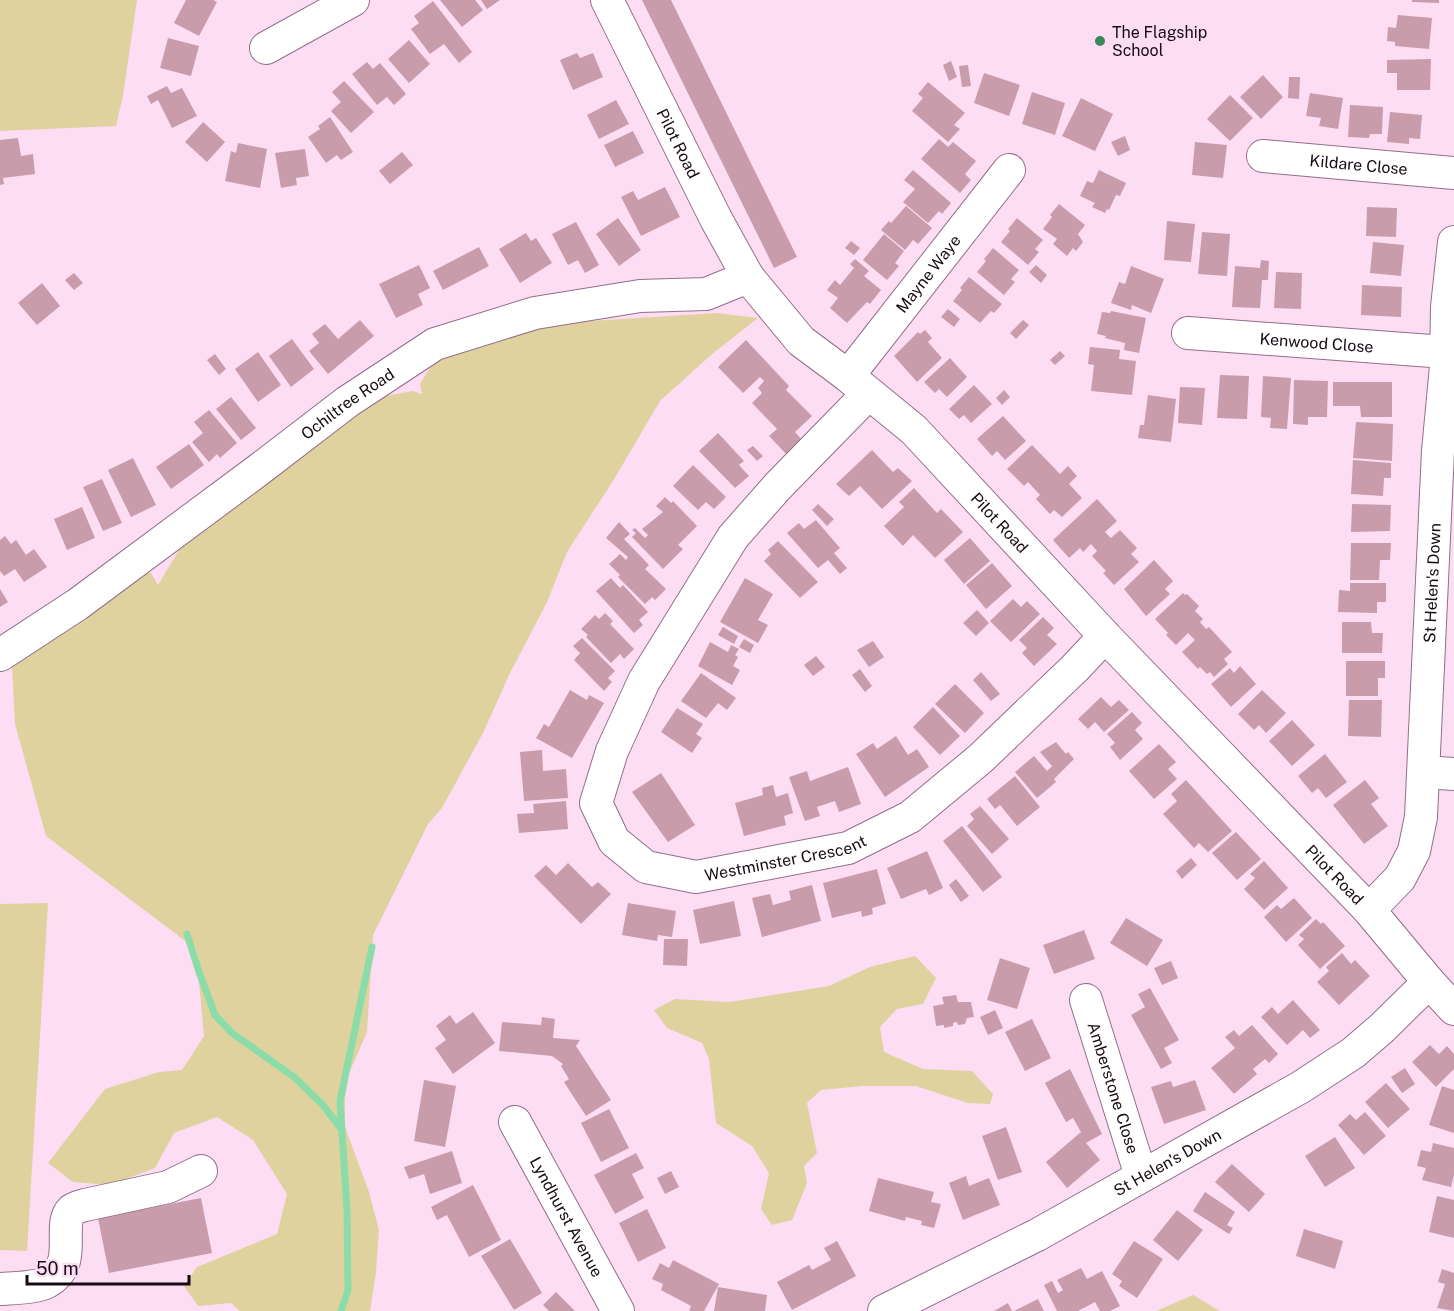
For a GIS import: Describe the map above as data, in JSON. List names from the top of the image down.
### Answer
{
  "streets": {
    "street": [
      "Pilot Road",
      "Kildare Close",
      "Mayne Waye",
      "Kenwood Close",
      "Ochiltree Road",
      "St Helen's Down",
      "Westminster Crescent",
      "Amberstone Close",
      "Lyndhurst Avenue"
    ]
  },
  "crossings": [
    ["Pilot Road", "Mayne Waye"],
    ["Pilot Road", "Ochiltree Road"],
    ["Pilot Road", "St Helen's Down"],
    ["Pilot Road", "Westminster Crescent"],
    ["Mayne Waye", "Westminster Crescent"],
    ["Kenwood Close", "St Helen's Down"],
    ["St Helen's Down", "Amberstone Close"]
  ],
  "places": ["The Flagship School"],
  "scale_bar": "50 m"
}
